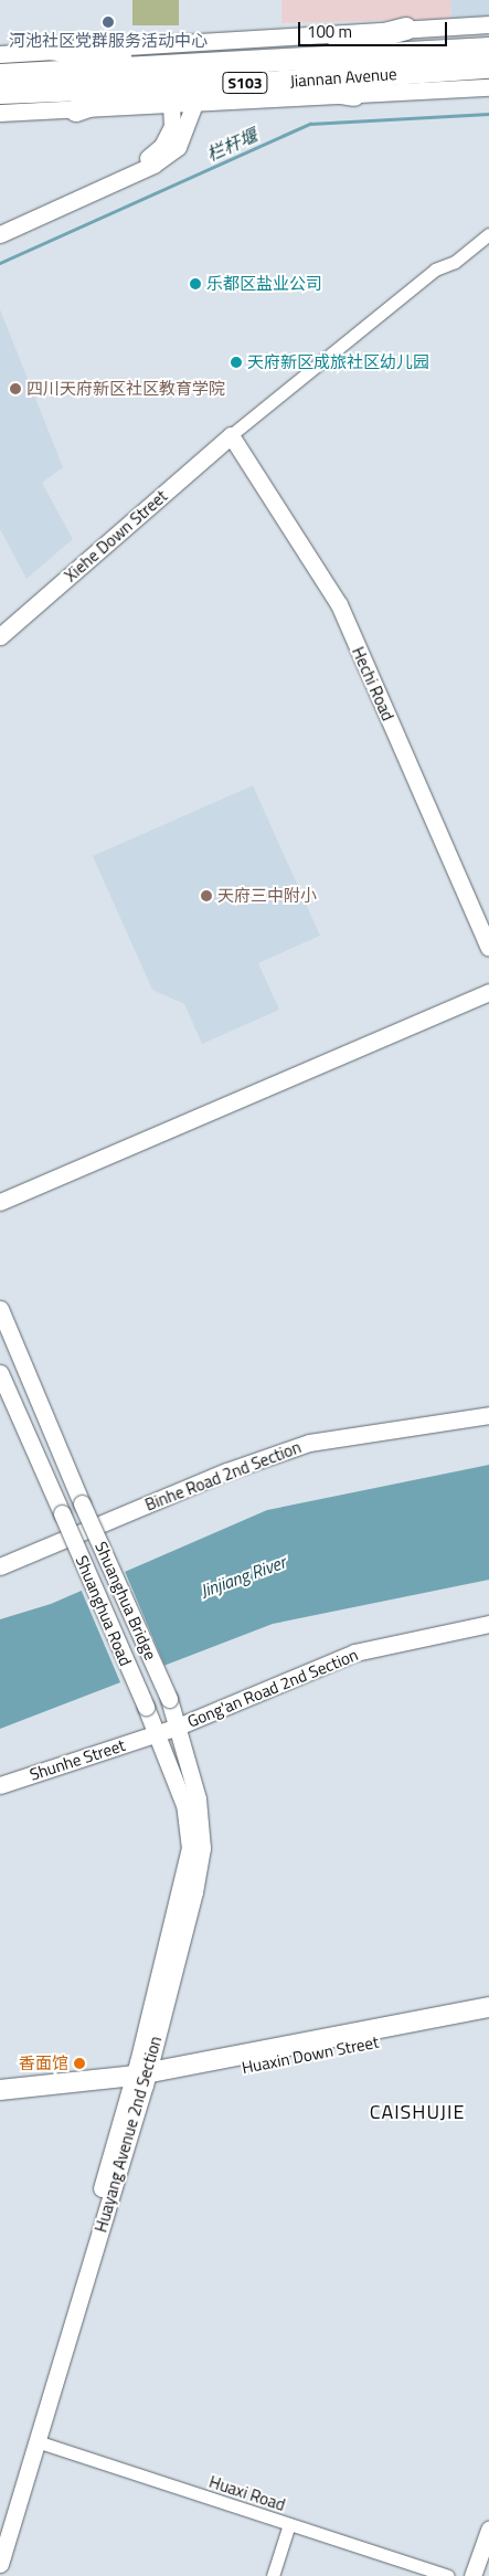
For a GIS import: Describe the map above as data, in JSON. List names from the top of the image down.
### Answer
{
  "streets": {
    "highway": ["Jiannan Avenue", "S103"],
    "main road": [
      "Xiehe Down Street",
      "Hechi Road",
      "Binhe Road 2nd Section",
      "Shuanghua Bridge",
      "Shuanghua Road",
      "Gong'an Road 2nd Section",
      "Shunhe Street",
      "Huaxin Down Street",
      "Huayang Avenue 2nd Section"
    ],
    "street": ["Huaxi Road"]
  },
  "crossings": [
    ["Xiehe Down Street", "Hechi Road"],
    ["Shuanghua Bridge", "Huayang Avenue 2nd Section"],
    ["Shuanghua Road", "Huayang Avenue 2nd Section"],
    ["Gong'an Road 2nd Section", "Shunhe Street"],
    ["Gong'an Road 2nd Section", "Huayang Avenue 2nd Section"],
    ["Shunhe Street", "Huayang Avenue 2nd Section"],
    ["Huaxin Down Street", "Huayang Avenue 2nd Section"],
    ["Huayang Avenue 2nd Section", "Huaxi Road"]
  ],
  "districts": ["CAISHUJIE"],
  "water": ["栏杆堰", "Jinjiang River"],
  "places": [
    "河池社区党群服务活动中心",
    "乐都区盐业公司",
    "天府新区成旅社区幼儿园",
    "四川天府新区社区教育学院",
    "天府三中附小",
    "香面馆"
  ],
  "scale_bar": "100 m"
}
